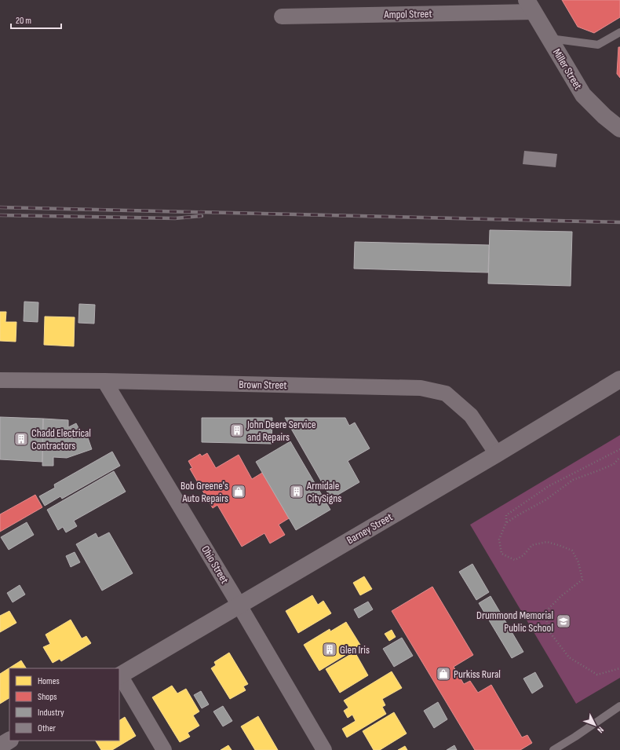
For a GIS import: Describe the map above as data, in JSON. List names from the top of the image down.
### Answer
{
  "streets": {
    "street": [
      "Ampol Street",
      "Miller Street",
      "Brown Street",
      "Barney Street",
      "Ohio Street"
    ]
  },
  "crossings": [
    ["Ampol Street", "Miller Street"],
    ["Brown Street", "Barney Street"],
    ["Brown Street", "Ohio Street"],
    ["Barney Street", "Ohio Street"]
  ],
  "places": {
    "building": [
      "John Deere Service and Repairs",
      "Chadd Electrical Contractors",
      "Armidale CitySigns",
      "Glen Iris"
    ],
    "shop": ["Bob Greene's Auto Repairs", "Purkiss Rural"],
    "school or university": ["Drummond Memorial Public School"]
  },
  "legend": [
    "Homes",
    "Shops",
    "Industry",
    "Other"
  ],
  "scale_bar": "20 m",
  "north": "bottom right"
}
